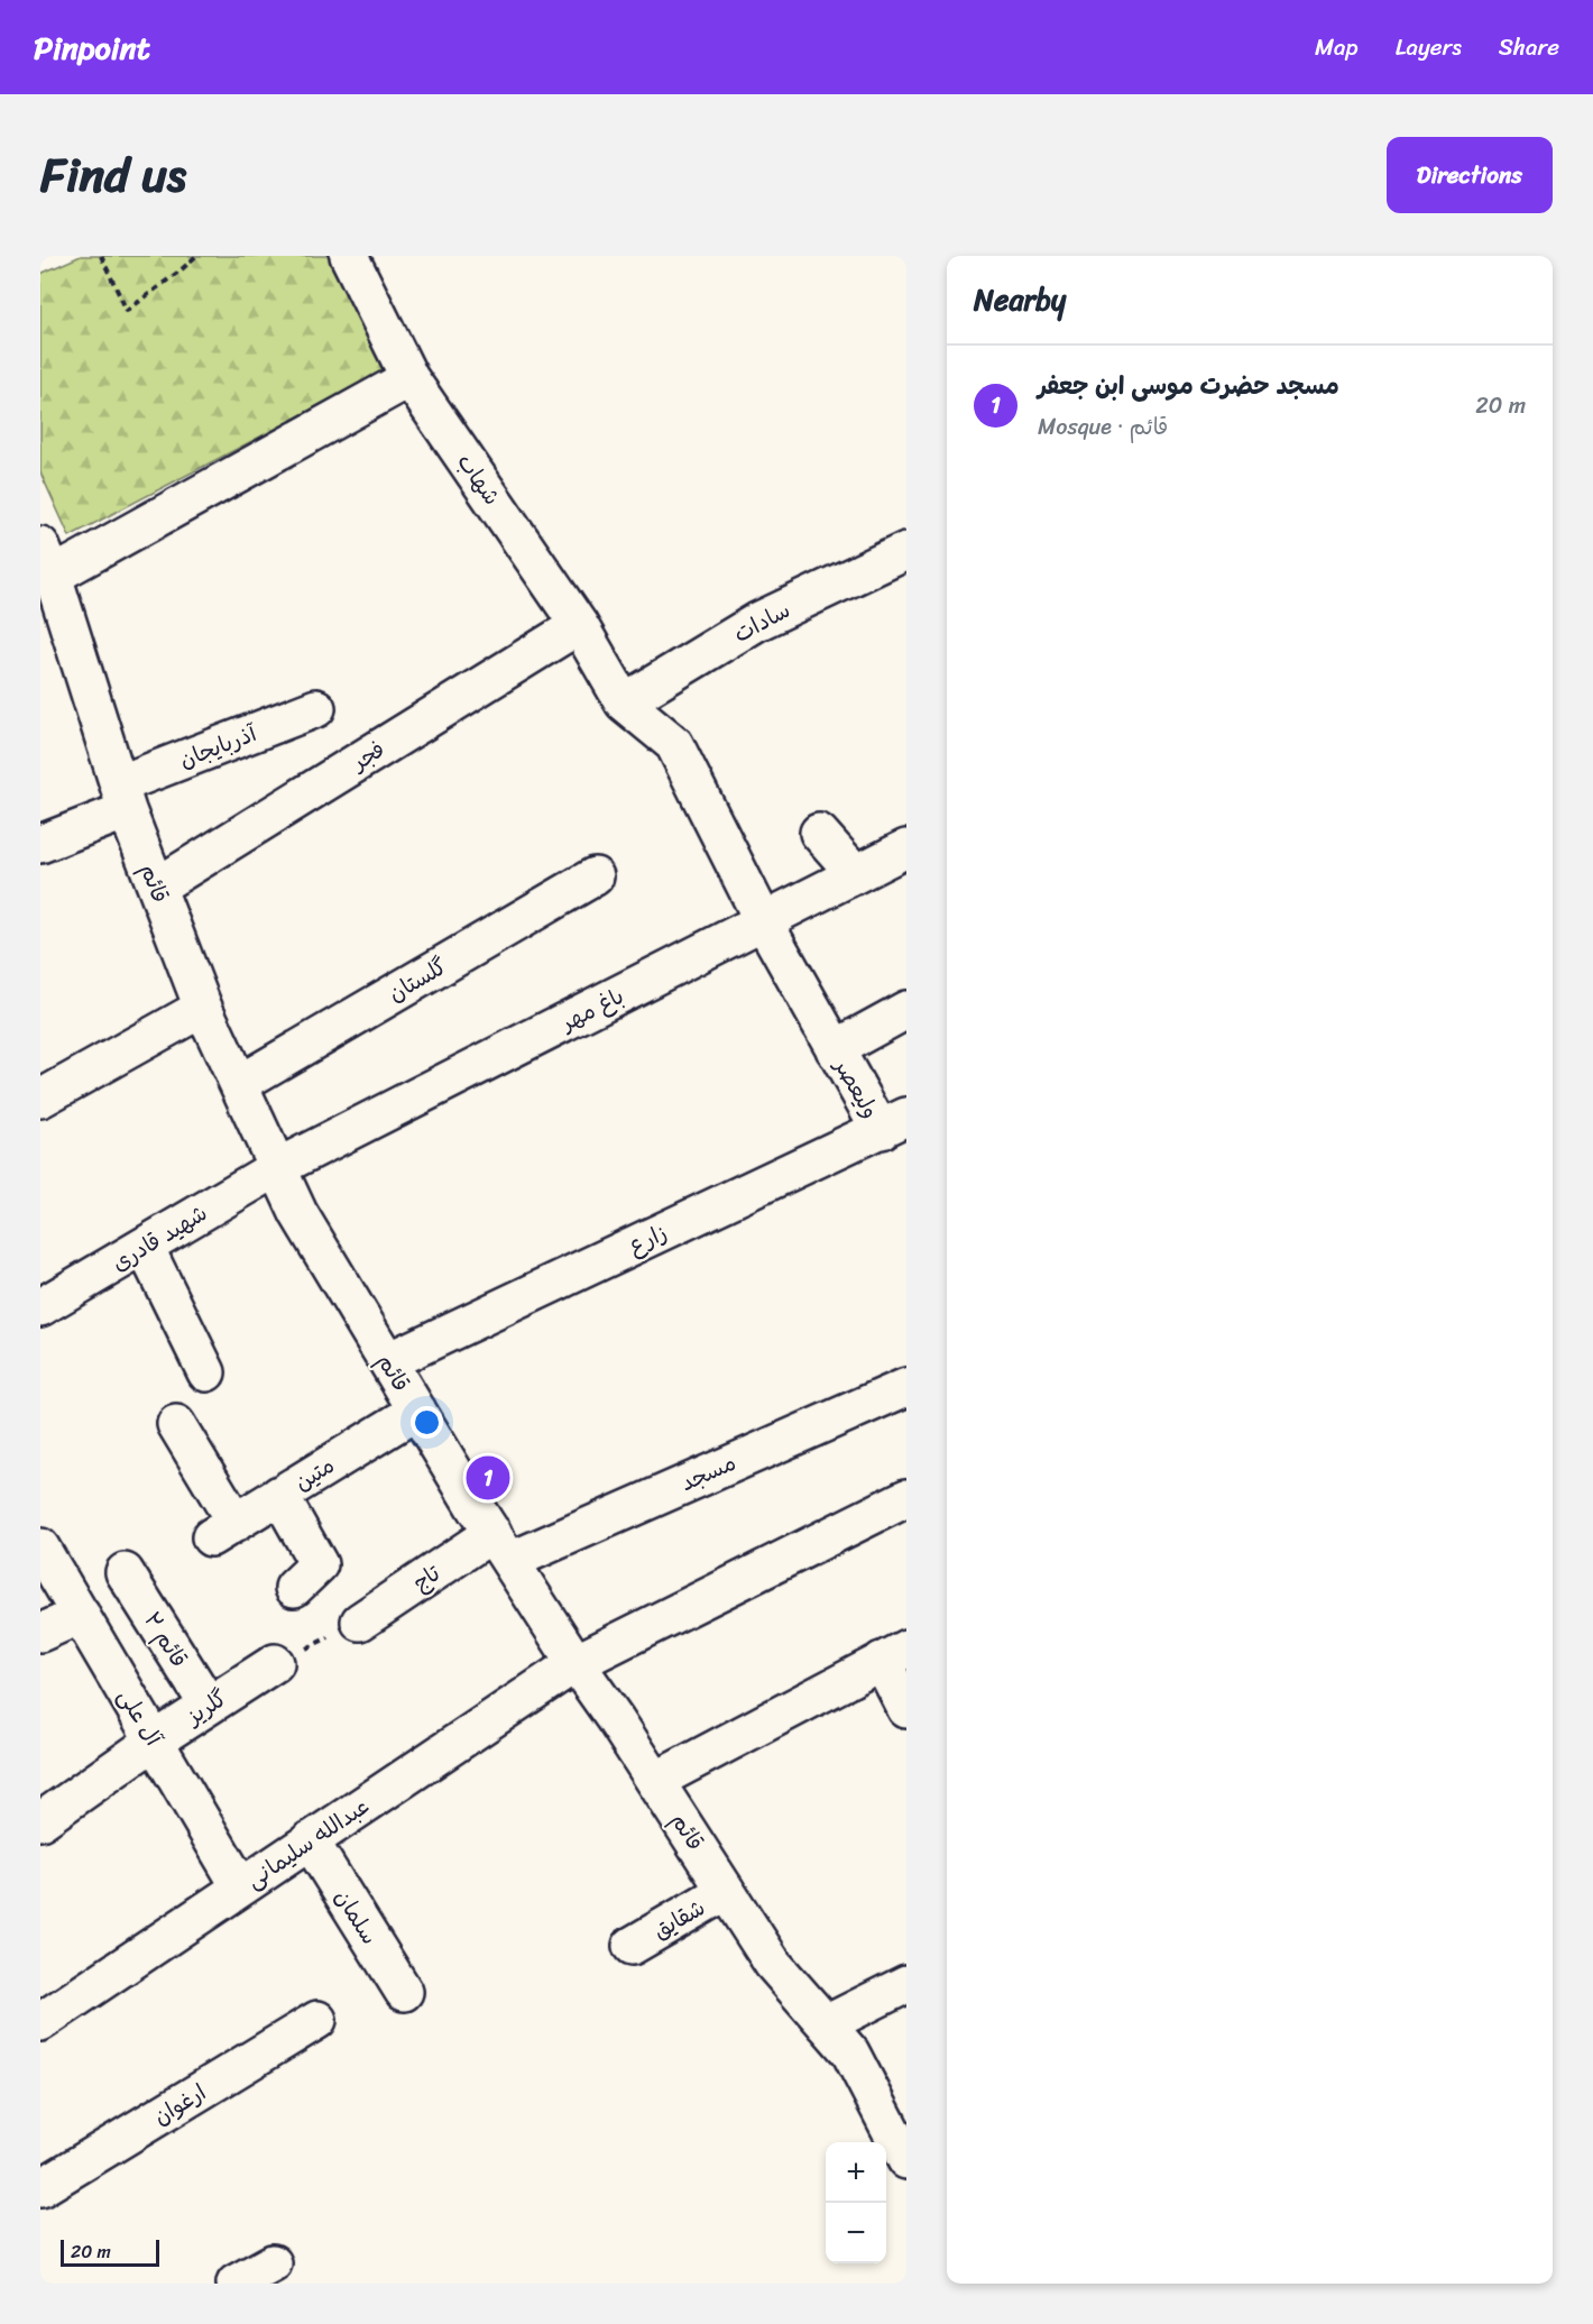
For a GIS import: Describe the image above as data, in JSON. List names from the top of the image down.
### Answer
{
  "streets": {
    "street": [
      "شهاب",
      "سادات",
      "آذربایجان",
      "فجر",
      "قائم",
      "گلستان",
      "باغ مهر",
      "ولیعصر",
      "شهید قادری",
      "زارع",
      "مسجد",
      "متین",
      "تاج",
      "قائم ۲",
      "گلریز",
      "آل علی",
      "عبدالله سلیمانی",
      "سلمان",
      "شقایق",
      "ارغوان"
    ]
  },
  "crossings": [
    ["شهاب", "سادات"],
    ["شهاب", "فجر"],
    ["شهاب", "باغ مهر"],
    ["شهاب", "ولیعصر"],
    ["آذربایجان", "قائم"],
    ["فجر", "قائم"],
    ["قائم", "گلستان"],
    ["قائم", "باغ مهر"],
    ["قائم", "شهید قادری"],
    ["قائم", "زارع"],
    ["قائم", "مسجد"],
    ["قائم", "متین"],
    ["قائم", "تاج"],
    ["قائم", "عبدالله سلیمانی"],
    ["قائم", "شقایق"],
    ["باغ مهر", "شهید قادری"],
    ["ولیعصر", "زارع"],
    ["مسجد", "تاج"],
    ["قائم ۲", "گلریز"],
    ["گلریز", "آل علی"],
    ["آل علی", "عبدالله سلیمانی"],
    ["عبدالله سلیمانی", "سلمان"]
  ],
  "scale_bar": "20 m",
  "page": {
    "header": "Pinpoint",
    "nav": ["Map", "Layers", "Share"],
    "title": "Find us",
    "buttons": "Directions",
    "heading": "Nearby",
    "list": [
      {
        "mark": "1",
        "name": "مسجد حضرت موسی ابن جعفر",
        "note": "Mosque · قائم",
        "value": "20 m"
      }
    ],
    "pins": "1",
    "map_buttons": ["+", "−"],
    "scale": "20 m"
  }
}
